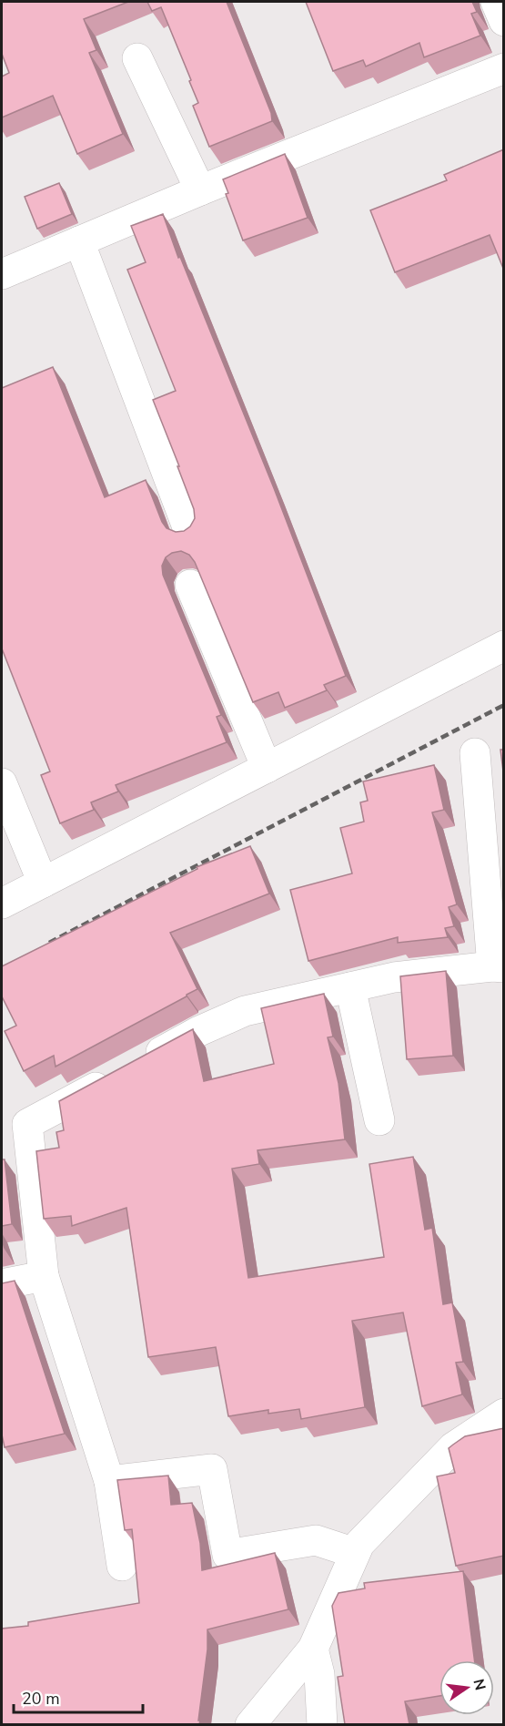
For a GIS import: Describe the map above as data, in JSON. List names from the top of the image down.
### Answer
{
  "scale_bar": "20 m",
  "north": "right"
}
